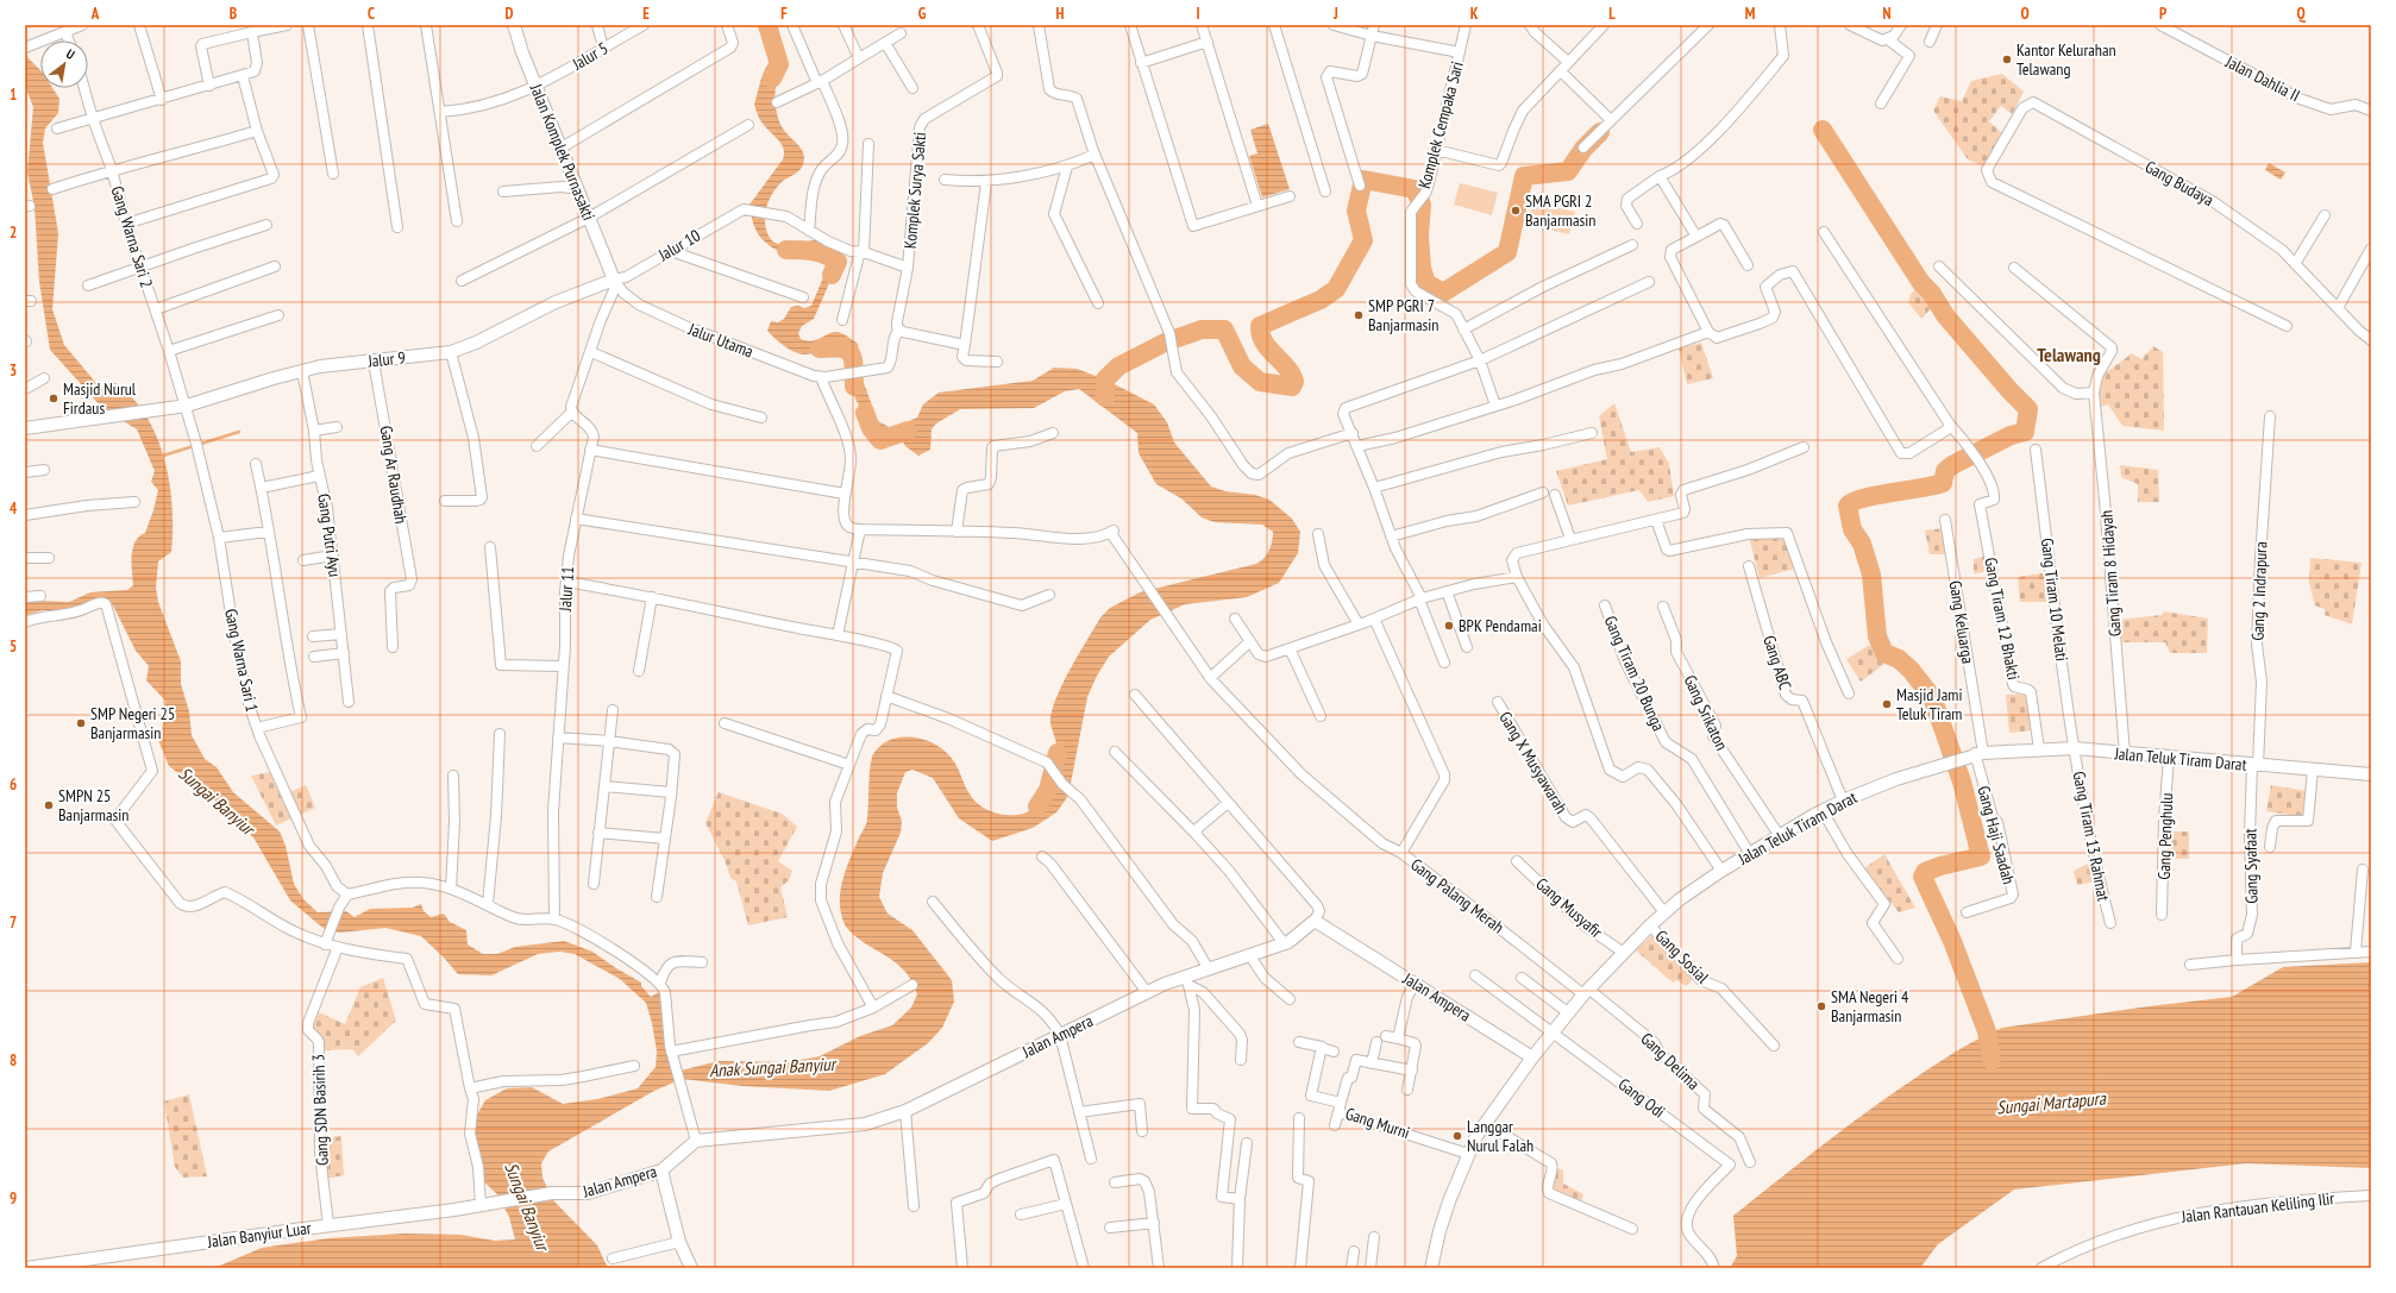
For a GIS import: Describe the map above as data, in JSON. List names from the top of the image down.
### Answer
{
  "streets": {
    "street": [
      "Jalur 5",
      "Jalan Dahlia II",
      "Komplek Cempaka Sari",
      "Jalan Komplek Purnasakti",
      "Gang Budaya",
      "Komplek Surya Sakti",
      "Gang Warna Sari 2",
      "Jalur 10",
      "Jalur Utama",
      "Jalur 9",
      "Gang Ar Raudhah",
      "Gang Putri Ayu",
      "Gang Tiram 8 Hidayah",
      "Jalur 11",
      "Gang 2 Indrapura",
      "Gang Tiram 10 Melati",
      "Gang Tiram 12 Bhakti",
      "Gang Keluarga",
      "Gang Warna Sari 1",
      "Gang ABC",
      "Gang Tiram 20 Bunga",
      "Gang Srikaton",
      "Jalan Teluk Tiram Darat",
      "Gang X Musyawarah",
      "Gang Haji Saadah",
      "Gang Tiram 13 Rahmat",
      "Gang Penghulu",
      "Gang Syafaat",
      "Gang Palang Merah",
      "Gang Musyafir",
      "Gang Sosial",
      "Jalan Ampera",
      "Gang Delima",
      "Gang Odi",
      "Gang SDN Basirih 3",
      "Gang Murni",
      "Jalan Rantauan Keliling Ilir",
      "Jalan Banyiur Luar"
    ]
  },
  "crossings": [
    ["Jalur 5", "Jalan Komplek Purnasakti"],
    ["Jalan Komplek Purnasakti", "Jalur 10"],
    ["Jalan Komplek Purnasakti", "Jalur Utama"],
    ["Jalan Komplek Purnasakti", "Jalur 9"],
    ["Komplek Surya Sakti", "Jalur 10"],
    ["Gang Warna Sari 2", "Jalur 9"],
    ["Gang Warna Sari 2", "Gang Warna Sari 1"],
    ["Jalur 10", "Jalur Utama"],
    ["Jalur 10", "Jalur 9"],
    ["Jalur Utama", "Jalur 9"],
    ["Jalur 9", "Gang Ar Raudhah"],
    ["Jalur 9", "Gang Putri Ayu"],
    ["Jalur 9", "Gang Warna Sari 1"],
    ["Gang Tiram 8 Hidayah", "Jalan Teluk Tiram Darat"],
    ["Gang 2 Indrapura", "Jalan Teluk Tiram Darat"],
    ["Gang 2 Indrapura", "Gang Syafaat"],
    ["Gang Tiram 10 Melati", "Jalan Teluk Tiram Darat"],
    ["Gang Tiram 10 Melati", "Gang Tiram 13 Rahmat"],
    ["Gang Tiram 12 Bhakti", "Jalan Teluk Tiram Darat"],
    ["Gang Keluarga", "Jalan Teluk Tiram Darat"],
    ["Gang Keluarga", "Gang Haji Saadah"],
    ["Gang ABC", "Jalan Teluk Tiram Darat"],
    ["Gang Tiram 20 Bunga", "Jalan Teluk Tiram Darat"],
    ["Gang Srikaton", "Jalan Teluk Tiram Darat"],
    ["Jalan Teluk Tiram Darat", "Gang X Musyawarah"],
    ["Jalan Teluk Tiram Darat", "Gang Haji Saadah"],
    ["Jalan Teluk Tiram Darat", "Gang Tiram 13 Rahmat"],
    ["Jalan Teluk Tiram Darat", "Gang Penghulu"],
    ["Jalan Teluk Tiram Darat", "Gang Syafaat"],
    ["Jalan Teluk Tiram Darat", "Gang Palang Merah"],
    ["Jalan Teluk Tiram Darat", "Gang Musyafir"],
    ["Jalan Teluk Tiram Darat", "Gang Sosial"],
    ["Jalan Teluk Tiram Darat", "Jalan Ampera"],
    ["Jalan Teluk Tiram Darat", "Gang Delima"],
    ["Jalan Teluk Tiram Darat", "Gang Odi"],
    ["Jalan Teluk Tiram Darat", "Gang Murni"],
    ["Gang Palang Merah", "Gang Delima"],
    ["Jalan Ampera", "Jalan Banyiur Luar"],
    ["Gang SDN Basirih 3", "Jalan Banyiur Luar"]
  ],
  "districts": ["Telawang"],
  "water": ["Sungai Banyiur", "Anak Sungai Banyiur", "Sungai Martapura"],
  "places": [
    "Kantor Kelurahan Telawang",
    "SMA PGRI 2 Banjarmasin",
    "SMP PGRI 7 Banjarmasin",
    "Masjid Nurul Firdaus",
    "BPK Pendamai",
    "Masjid Jami Teluk Tiram",
    "SMP Negeri 25 Banjarmasin",
    "SMPN 25 Banjarmasin",
    "SMA Negeri 4 Banjarmasin",
    "Langgar Nurul Falah"
  ],
  "north": "top right",
  "grid": {
    "columns": [
      "A",
      "B",
      "C",
      "D",
      "E",
      "F",
      "G",
      "H",
      "I",
      "J",
      "K",
      "L",
      "M",
      "N",
      "O",
      "P",
      "Q"
    ],
    "rows": [
      "1",
      "2",
      "3",
      "4",
      "5",
      "6",
      "7",
      "8",
      "9"
    ]
  }
}
